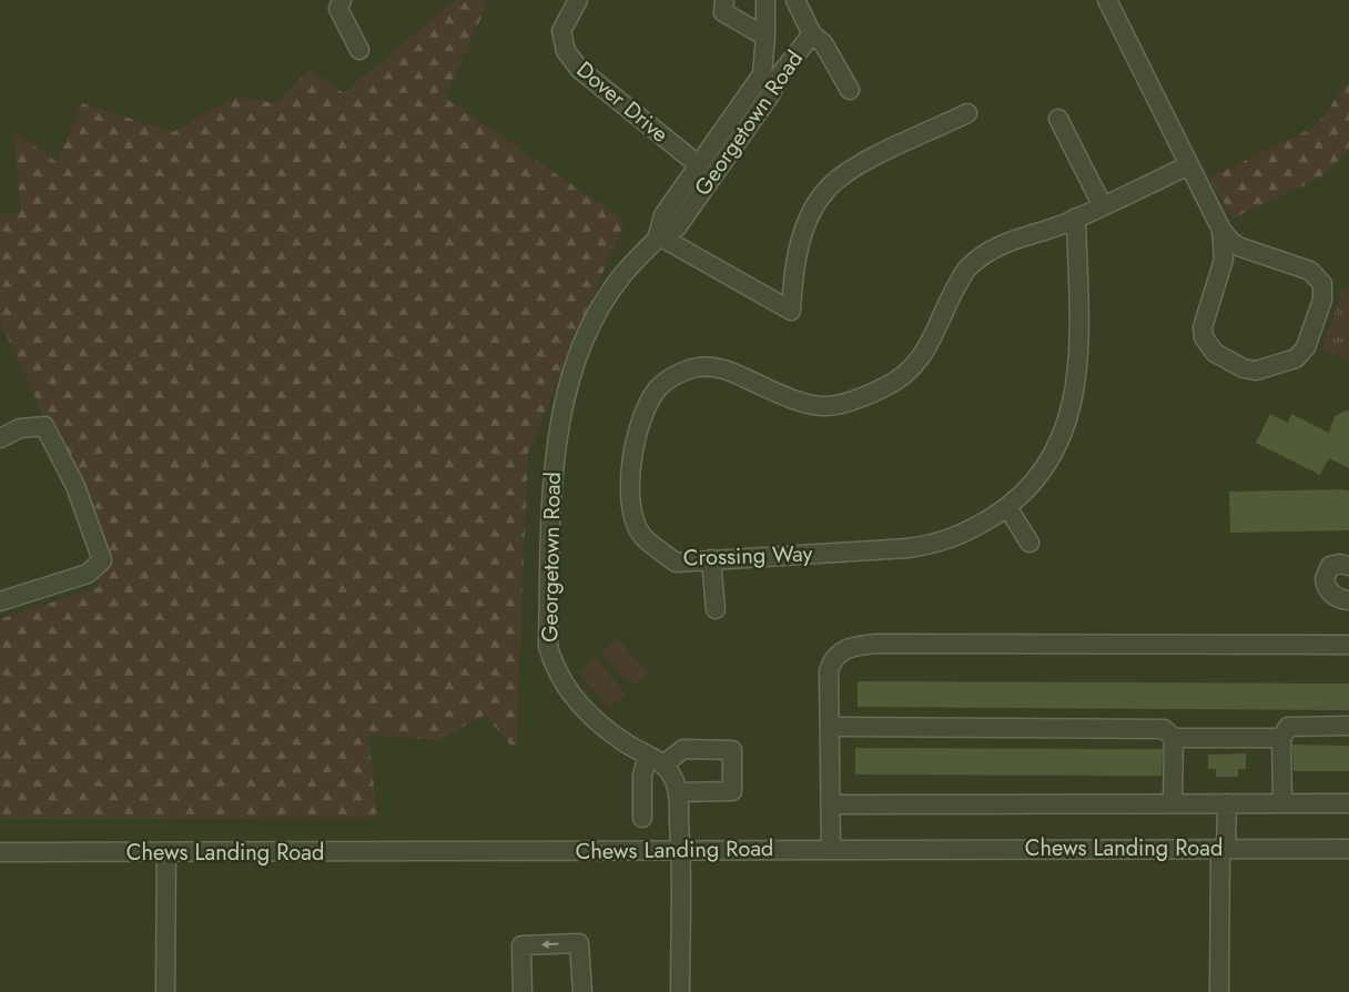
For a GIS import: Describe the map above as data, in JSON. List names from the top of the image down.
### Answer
{
  "streets": {
    "street": [
      "Dover Drive",
      "Georgetown Road",
      "Crossing Way",
      "Chews Landing Road"
    ]
  },
  "crossings": [
    ["Dover Drive", "Georgetown Road"]
  ]
}
